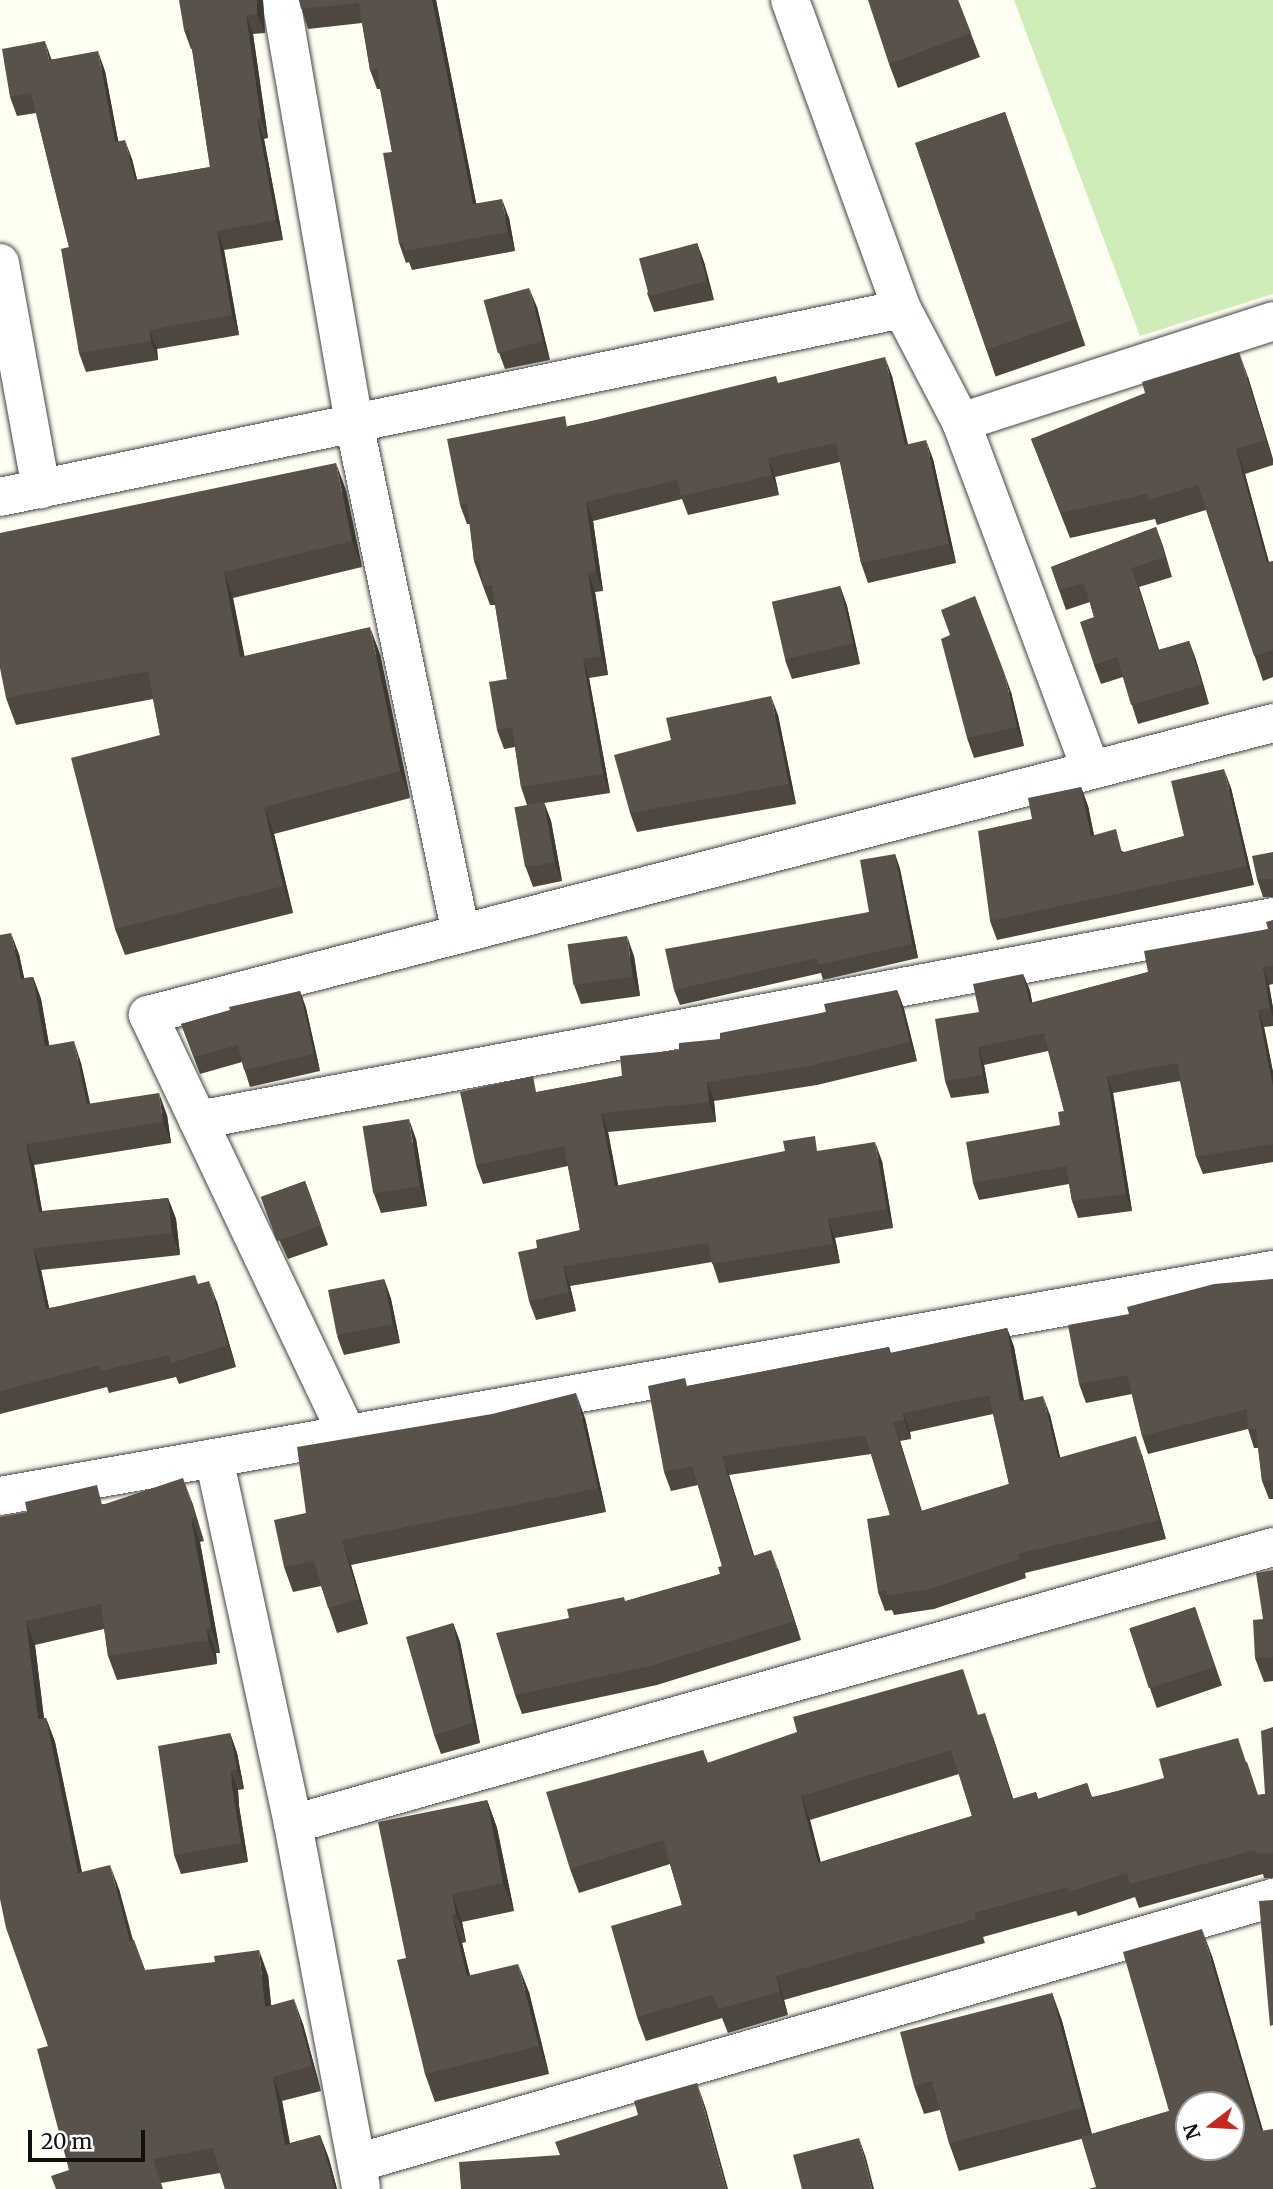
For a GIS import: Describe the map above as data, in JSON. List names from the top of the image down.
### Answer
{
  "scale_bar": "20 m",
  "north": "left"
}
